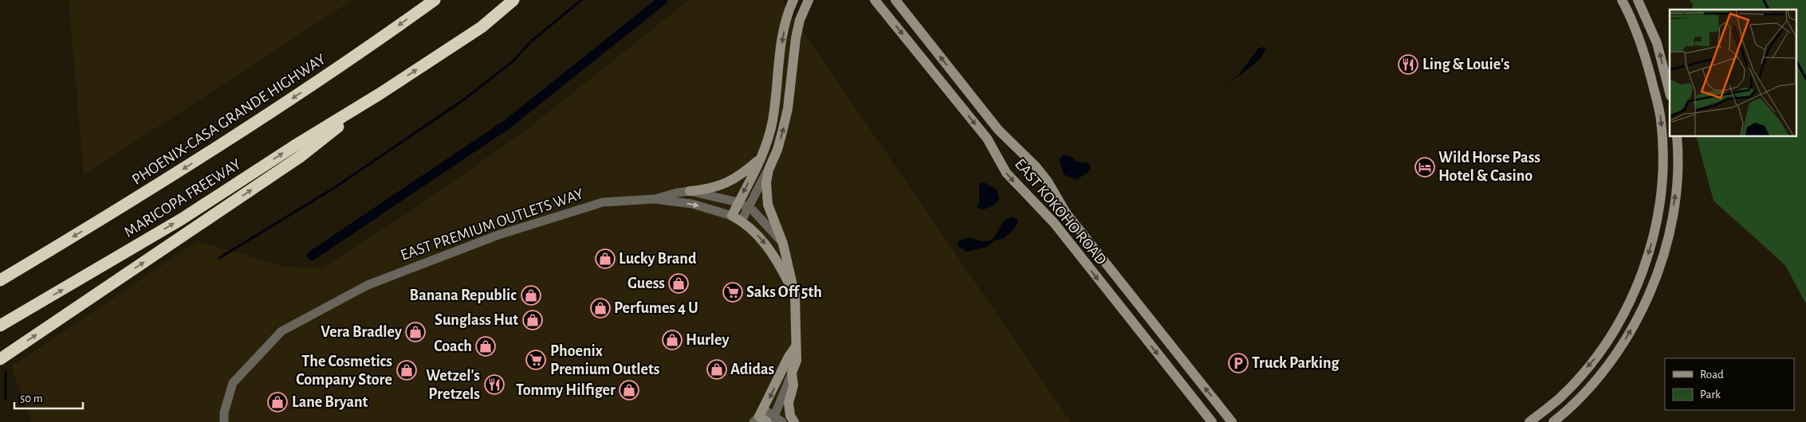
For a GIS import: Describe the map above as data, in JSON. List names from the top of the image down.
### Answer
{
  "streets": {
    "highway": ["PHOENIX-CASA GRANDE HIGHWAY", "MARICOPA FREEWAY"],
    "street": ["EAST KOKOHO ROAD", "EAST PREMIUM OUTLETS WAY"]
  },
  "places": {
    "restaurant": ["Ling & Louie's", "Wetzel's Pretzels"],
    "hotel": ["Wild Horse Pass Hotel & Casino"],
    "shop": [
      "Lucky Brand",
      "Guess",
      "Banana Republic",
      "Perfumes 4 U",
      "Sunglass Hut",
      "Vera Bradley",
      "Hurley",
      "Coach",
      "Adidas",
      "The Cosmetics Company Store",
      "Tommy Hilfiger",
      "Lane Bryant"
    ],
    "supermarket": ["Saks Off 5th", "Phoenix Premium Outlets"],
    "parking": ["Truck Parking"]
  },
  "legend": ["Road", "Park"],
  "scale_bar": "50 m"
}
